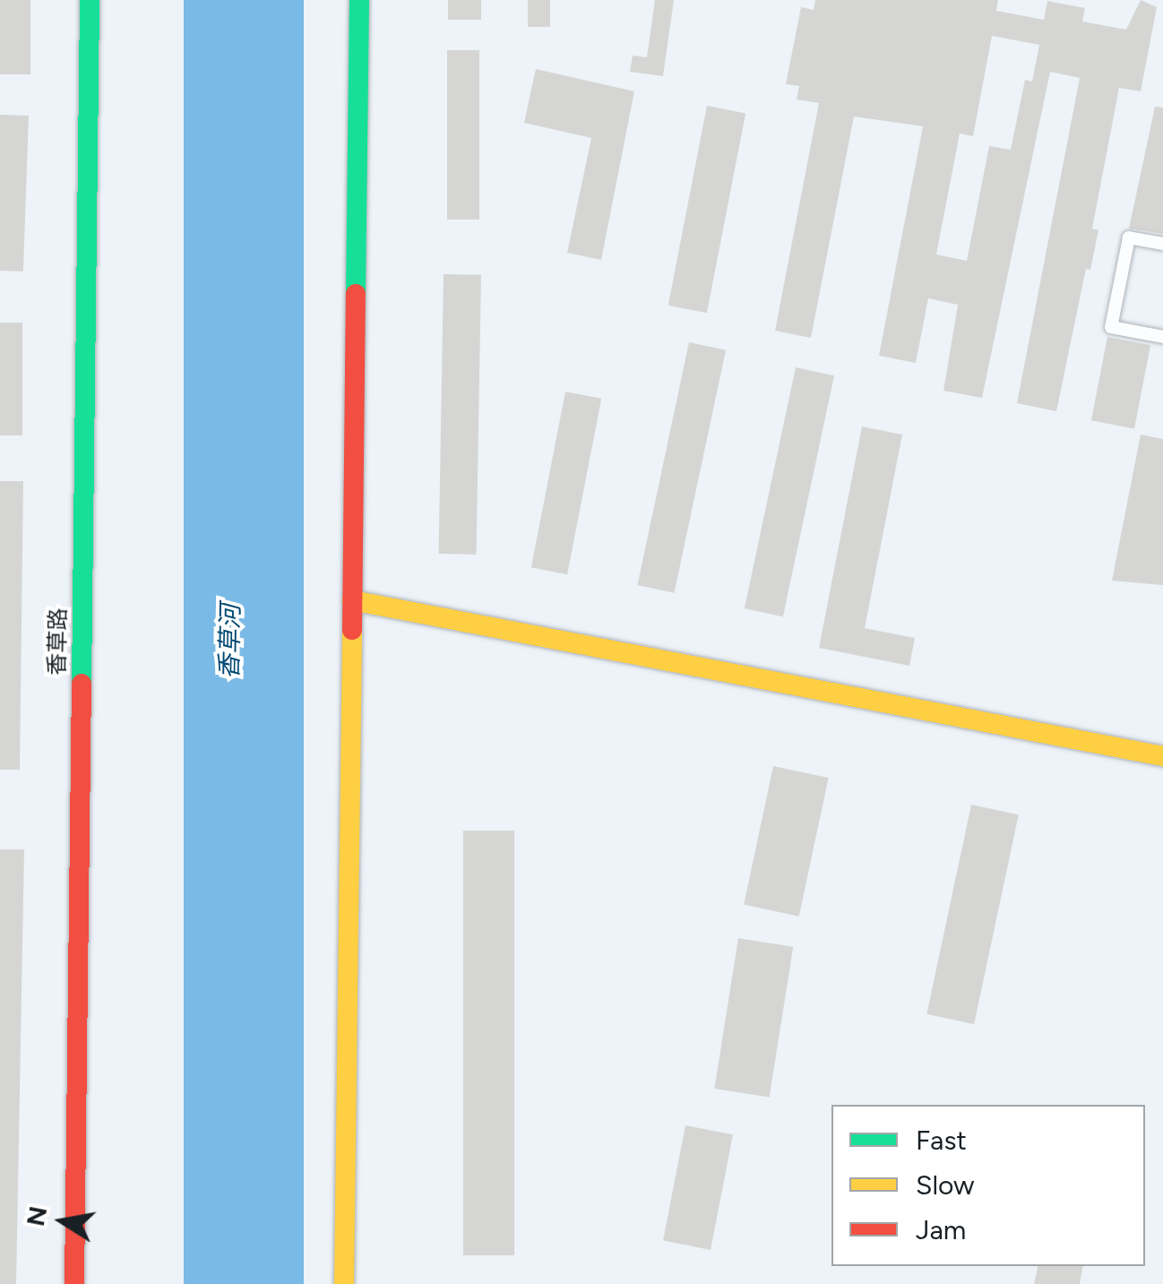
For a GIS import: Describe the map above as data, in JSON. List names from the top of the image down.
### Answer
{
  "streets": {
    "street": ["香草路"]
  },
  "water": ["香草河"],
  "legend": ["Fast", "Slow", "Jam"],
  "north": "left"
}
